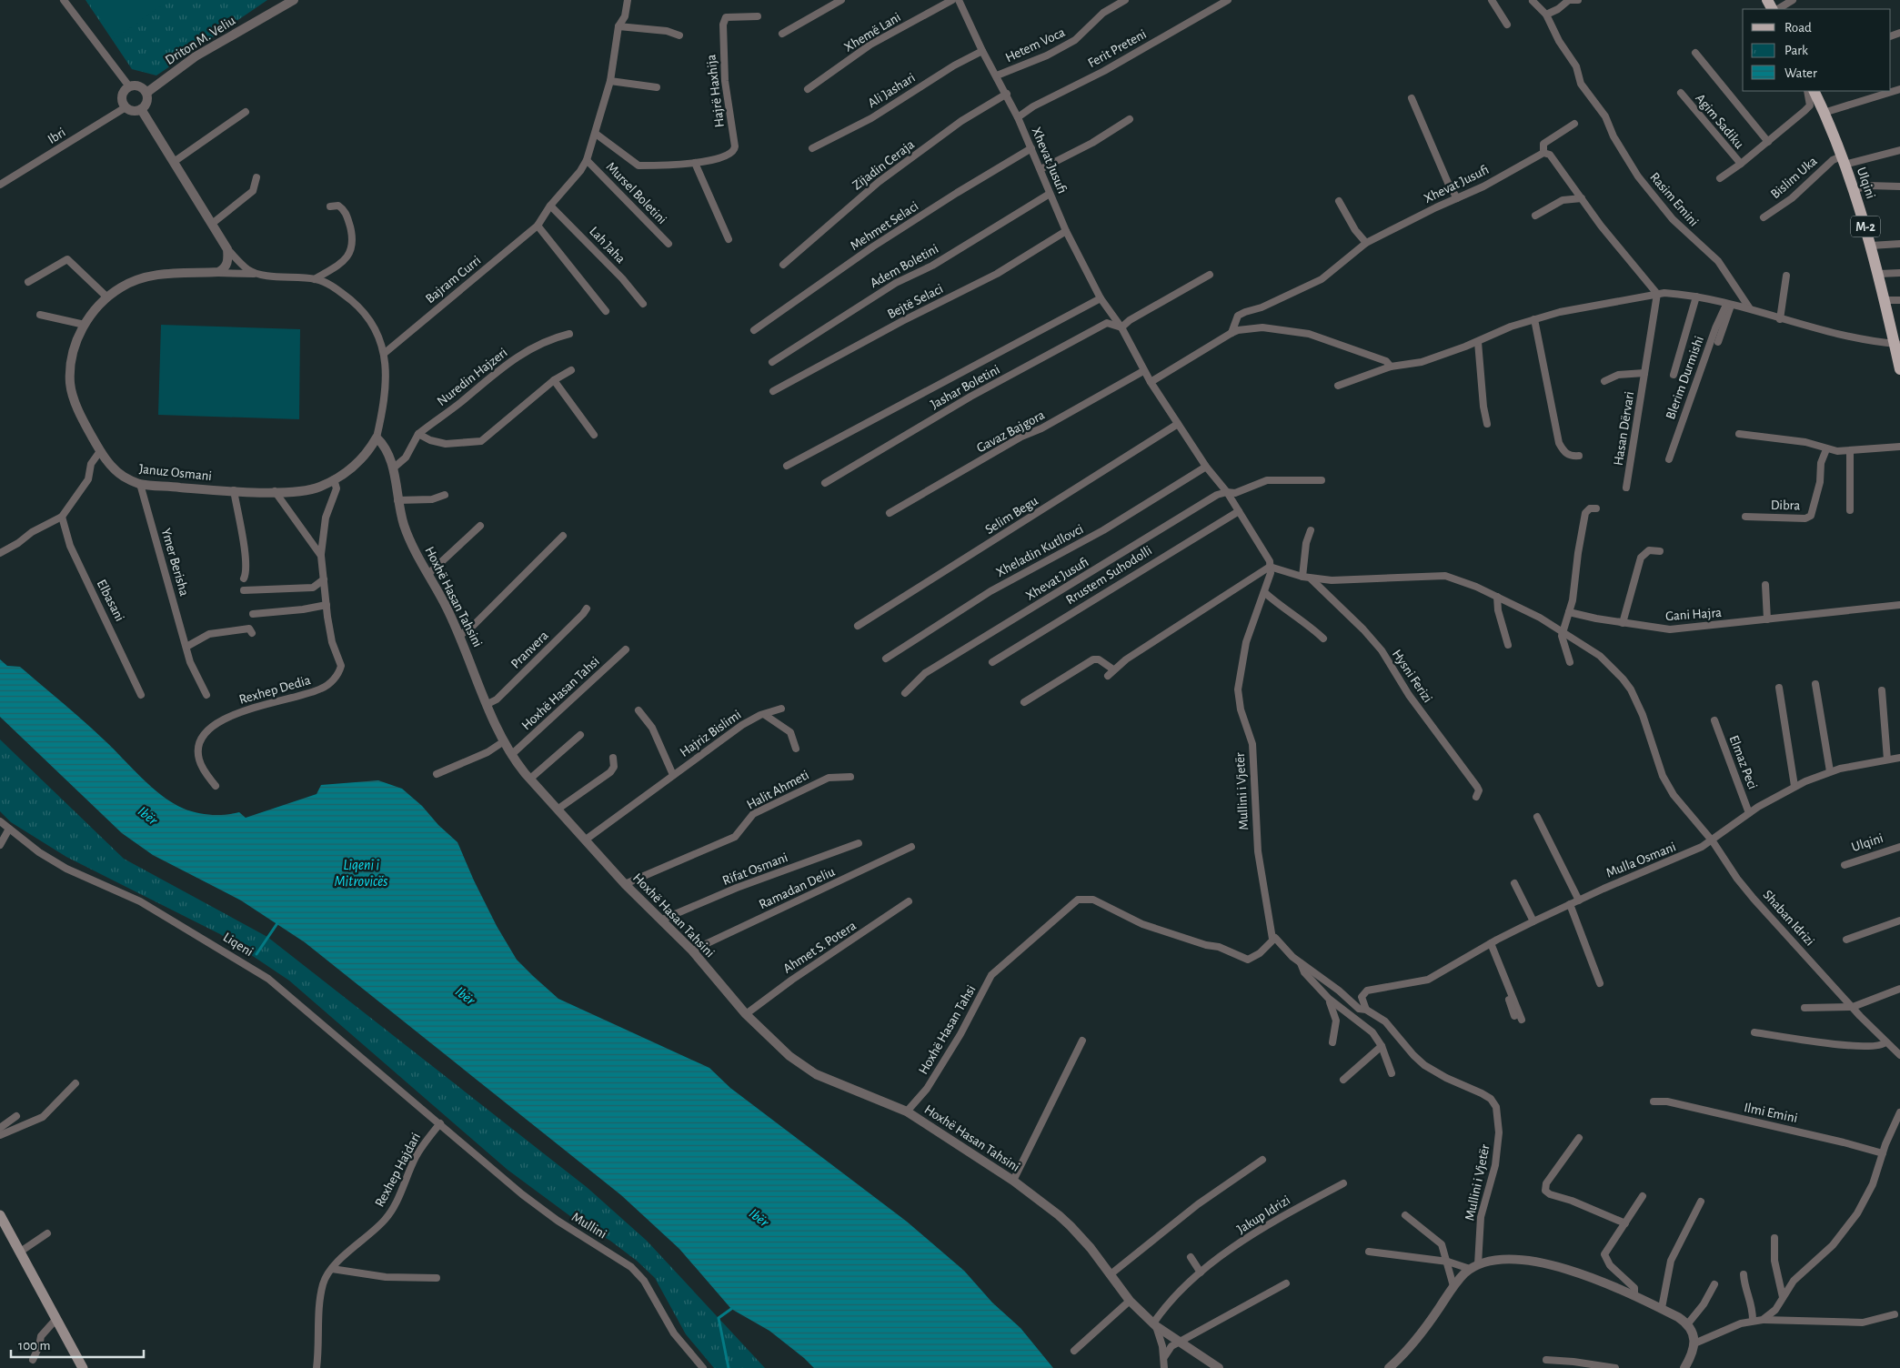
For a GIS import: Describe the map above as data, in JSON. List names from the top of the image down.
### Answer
{
  "streets": {
    "main road": ["Ulqini", "M-2"],
    "street": [
      "Xhemë Lani",
      "Driton M. Veliu",
      "Hetem Voca",
      "Ferit Preteni",
      "Ali Jashari",
      "Hajrë Haxhija",
      "Agim Sadiku",
      "Ibri",
      "Xhevat Jusufi",
      "Zijadin Ceraja",
      "Bislim Uka",
      "Mursel Boletini",
      "Rasim Emini",
      "Mehmet Selaci",
      "Lah Jaha",
      "Adem Boletini",
      "Bajram Curri",
      "Bejtë Selaci",
      "Nuredin Hajzeri",
      "Blerim Durmishi",
      "Jashar Boletini",
      "Hasan Dërvari",
      "Gavaz Bajgora",
      "Januz Osmani",
      "Dibra",
      "Selim Begu",
      "Xheladin Kutllovci",
      "Ymer Berisha",
      "Rrustem Suhodolli",
      "Hoxhë Hasan Tahsini",
      "Elbasani",
      "Gani Hajra",
      "Pranvera",
      "Hysni Ferizi",
      "Rexhep Dedia",
      "Hoxhë Hasan Tahsi",
      "Hajriz Bislimi",
      "Elmaz Peci",
      "Halit Ahmeti",
      "Mullini i Vjetër",
      "Mulla Osmani",
      "Rifat Osmani",
      "Ramadan Deliu",
      "Shaban Idrizi",
      "Liqeni",
      "Ahmet S. Potera",
      "Ilmi Emini",
      "Rexhep Hajdari",
      "Jakup Idrizi",
      "Mullini"
    ]
  },
  "crossings": [
    ["Driton M. Veliu", "Ibri"],
    ["Hetem Voca", "Xhevat Jusufi"],
    ["Ferit Preteni", "Xhevat Jusufi"],
    ["Ali Jashari", "Xhevat Jusufi"],
    ["Hajrë Haxhija", "Bajram Curri"],
    ["Xhevat Jusufi", "Zijadin Ceraja"],
    ["Xhevat Jusufi", "Mehmet Selaci"],
    ["Xhevat Jusufi", "Adem Boletini"],
    ["Xhevat Jusufi", "Bejtë Selaci"],
    ["Xhevat Jusufi", "Jashar Boletini"],
    ["Xhevat Jusufi", "Gavaz Bajgora"],
    ["Xhevat Jusufi", "Selim Begu"],
    ["Xhevat Jusufi", "Xheladin Kutllovci"],
    ["Xhevat Jusufi", "Rrustem Suhodolli"],
    ["Xhevat Jusufi", "Mullini i Vjetër"],
    ["Bislim Uka", "Ulqini"],
    ["Mursel Boletini", "Bajram Curri"],
    ["Lah Jaha", "Bajram Curri"],
    ["Bajram Curri", "Januz Osmani"],
    ["Nuredin Hajzeri", "Hoxhë Hasan Tahsini"],
    ["Januz Osmani", "Ymer Berisha"],
    ["Januz Osmani", "Hoxhë Hasan Tahsini"],
    ["Januz Osmani", "Rexhep Dedia"],
    ["Hoxhë Hasan Tahsini", "Pranvera"],
    ["Hoxhë Hasan Tahsini", "Hoxhë Hasan Tahsi"],
    ["Hoxhë Hasan Tahsini", "Hajriz Bislimi"],
    ["Hoxhë Hasan Tahsini", "Halit Ahmeti"],
    ["Hoxhë Hasan Tahsini", "Rifat Osmani"],
    ["Hoxhë Hasan Tahsini", "Ramadan Deliu"],
    ["Hoxhë Hasan Tahsini", "Ahmet S. Potera"],
    ["Hoxhë Hasan Tahsini", "Jakup Idrizi"],
    ["Hoxhë Hasan Tahsi", "Mullini i Vjetër"],
    ["Elmaz Peci", "Mulla Osmani"],
    ["Elmaz Peci", "Shaban Idrizi"],
    ["Mullini i Vjetër", "Mulla Osmani"],
    ["Mulla Osmani", "Shaban Idrizi"],
    ["Liqeni", "Rexhep Hajdari"],
    ["Liqeni", "Mullini"],
    ["Rexhep Hajdari", "Mullini"]
  ],
  "water": ["Ibër", "Liqeni i Mitrovicës"],
  "legend": ["Road", "Park", "Water"],
  "scale_bar": "100 m"
}
